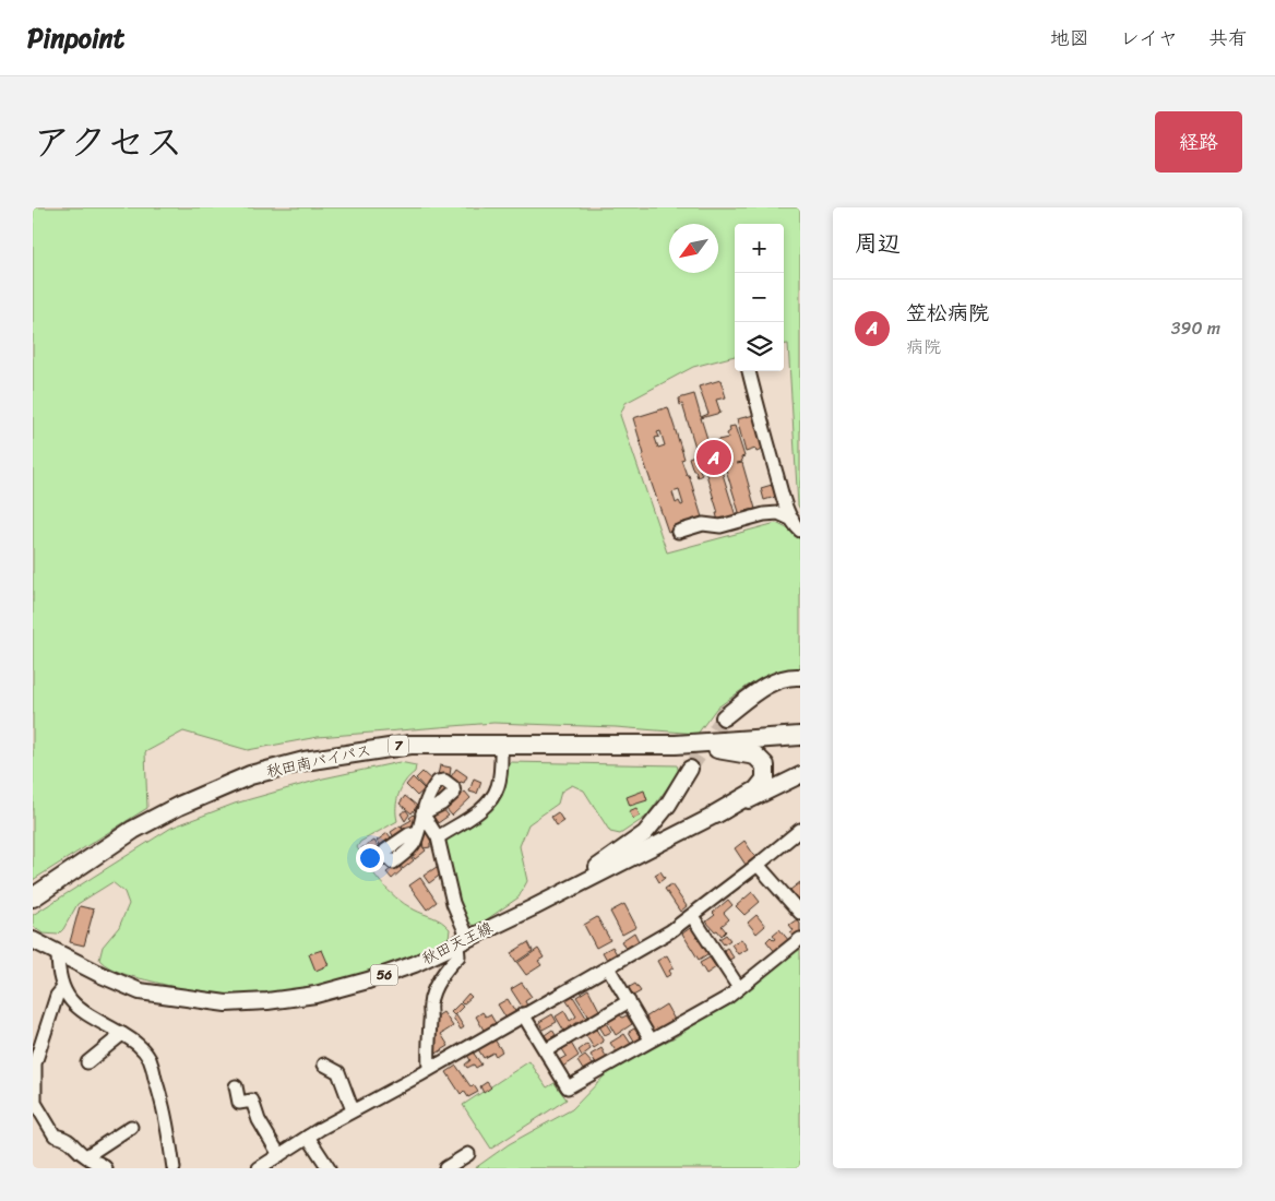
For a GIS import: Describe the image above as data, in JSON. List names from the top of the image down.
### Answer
{
  "streets": {
    "highway": ["7", "秋田南バイパス"],
    "main road": ["秋田天王線", "56"]
  },
  "north": "bottom left",
  "page": {
    "header": "Pinpoint",
    "nav": ["地図", "レイヤ", "共有"],
    "title": "アクセス",
    "buttons": "経路",
    "heading": "周辺",
    "map_buttons": ["+", "−"],
    "list": [
      {
        "mark": "A",
        "name": "笠松病院",
        "note": "病院",
        "value": "390 m"
      }
    ],
    "pins": "A"
  }
}
